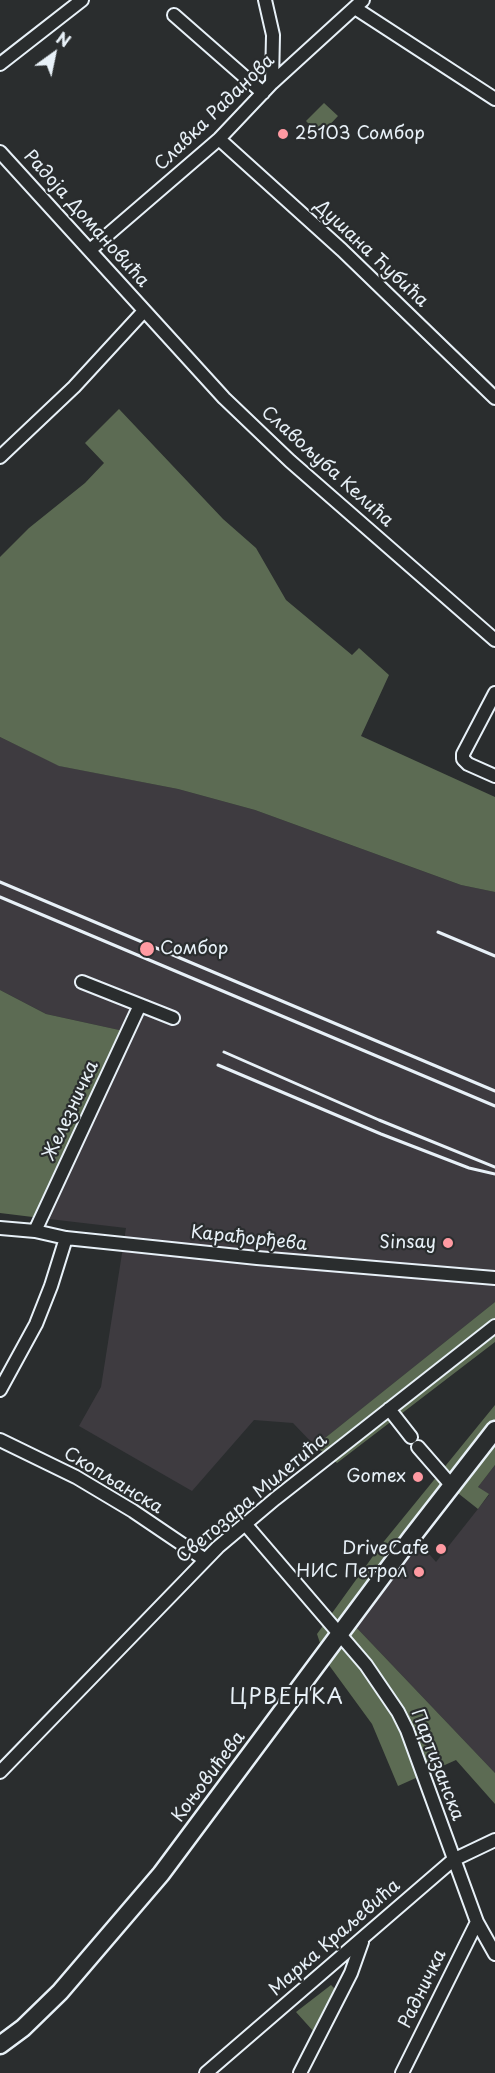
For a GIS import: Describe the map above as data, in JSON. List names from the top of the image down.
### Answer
{
  "streets": {
    "main road": ["Коњовићева"],
    "street": [
      "Славка Раданова",
      "Радоја Домановића",
      "Душана Ћубића",
      "Славољуба Келића",
      "Железничка",
      "Карађорђева",
      "Скопљанска",
      "Светозара Милетића",
      "Партизанска",
      "Марка Краљевића",
      "Радничка"
    ]
  },
  "crossings": [
    ["Славка Раданова", "Радоја Домановића"],
    ["Славка Раданова", "Душана Ћубића"],
    ["Радоја Домановића", "Славољуба Келића"],
    ["Железничка", "Карађорђева"],
    ["Скопљанска", "Светозара Милетића"],
    ["Светозара Милетића", "Партизанска"],
    ["Партизанска", "Коњовићева"],
    ["Партизанска", "Марка Краљевића"],
    ["Партизанска", "Радничка"]
  ],
  "districts": ["ЦРВЕНКА"],
  "places": [
    "25103 Сомбор",
    "Сомбор",
    "Sinsay",
    "Gomex",
    "DriveCafe",
    "НИС Петрол"
  ],
  "north": "top right"
}
